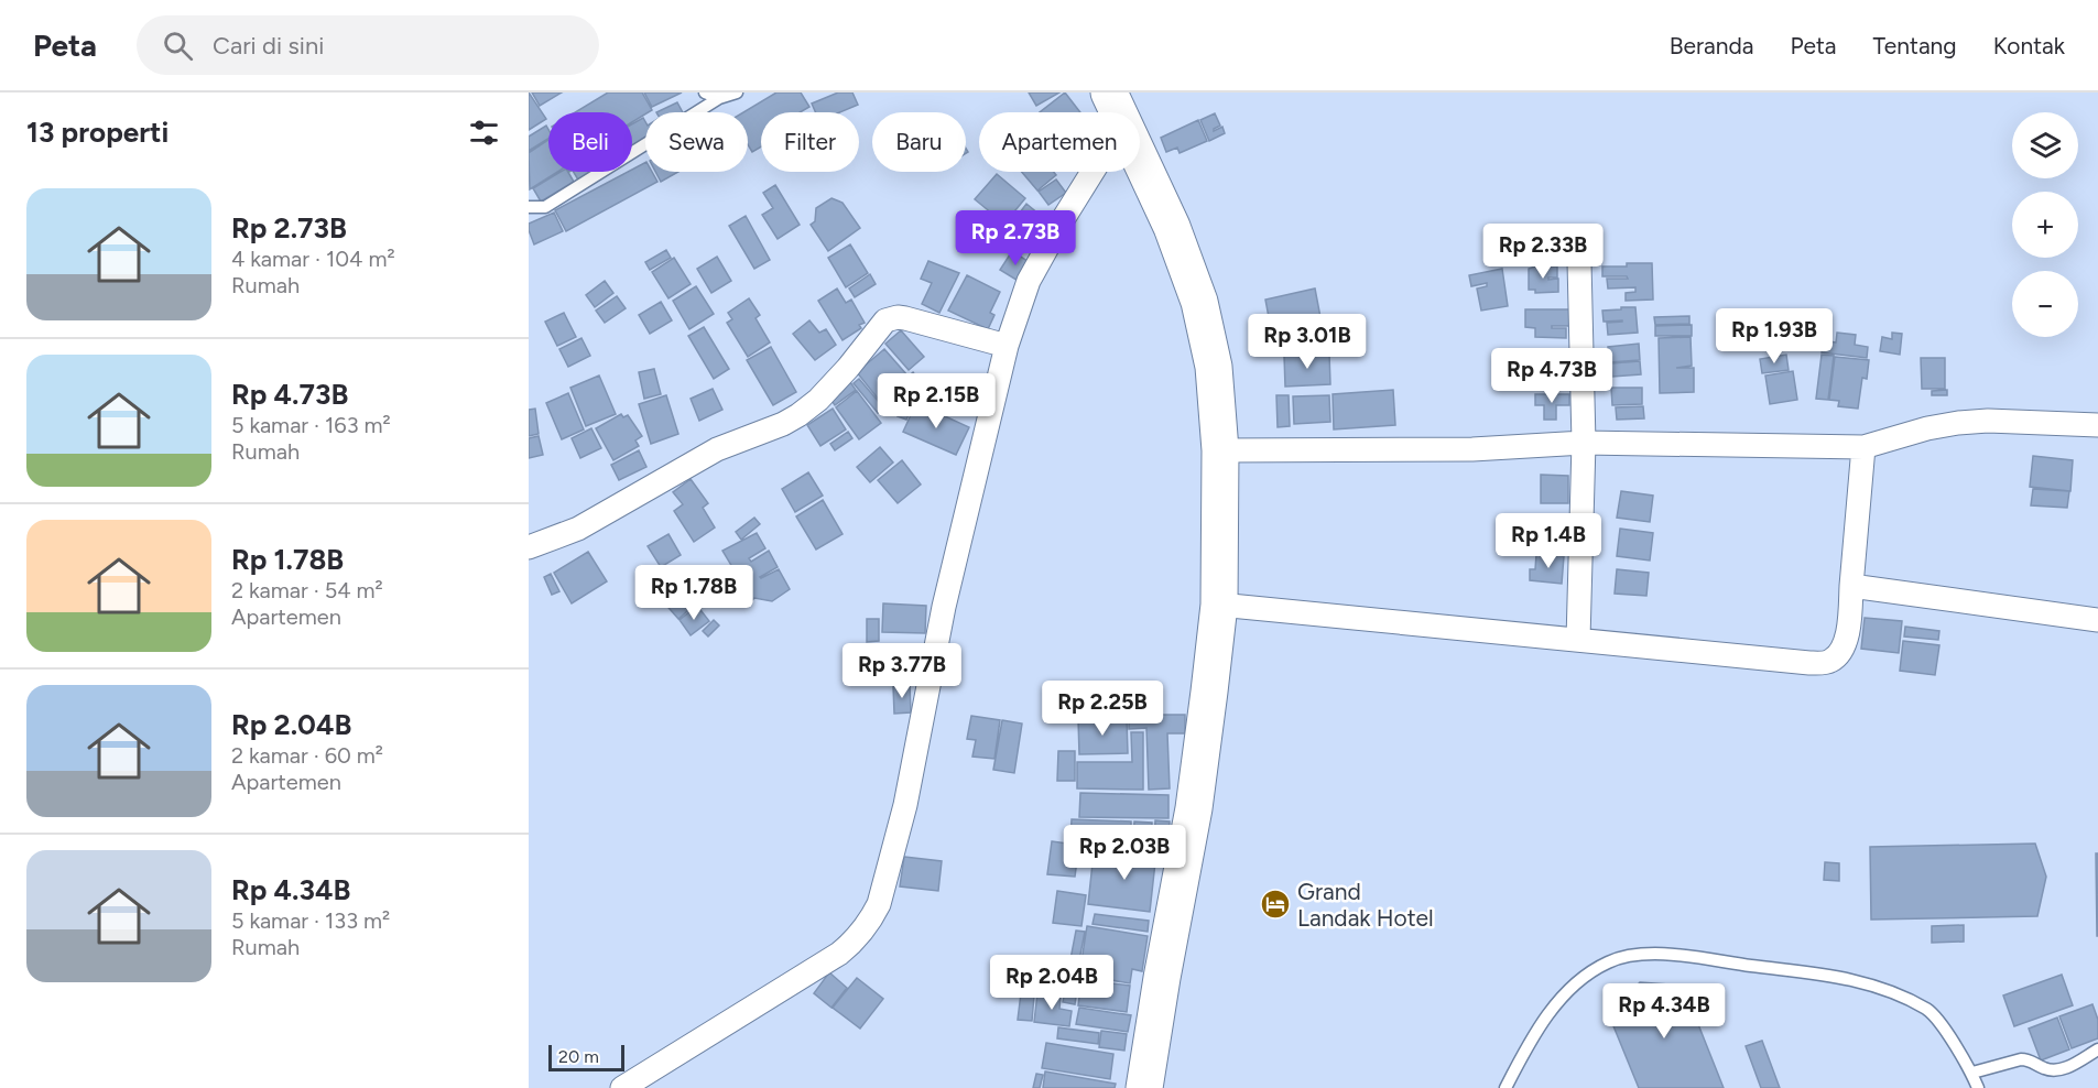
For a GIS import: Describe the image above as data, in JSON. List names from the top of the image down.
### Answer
{
  "places": {
    "hotel": ["Grand Landak Hotel"]
  },
  "scale_bar": "20 m",
  "page": {
    "header": "Peta",
    "search": "Cari di sini",
    "nav": [
      "Beranda",
      "Peta",
      "Tentang",
      "Kontak"
    ],
    "heading": "13 properti",
    "map_buttons": ["+", "−"],
    "chip": [
      "Beli",
      "Sewa",
      "Filter",
      "Baru",
      "Apartemen"
    ],
    "list": [
      {
        "name": "Rp 2.73B",
        "note": "4 kamar · 104 m² · Rumah"
      },
      {
        "name": "Rp 4.73B",
        "note": "5 kamar · 163 m² · Rumah"
      },
      {
        "name": "Rp 1.78B",
        "note": "2 kamar · 54 m² · Apartemen"
      },
      {
        "name": "Rp 2.04B",
        "note": "2 kamar · 60 m² · Apartemen"
      },
      {
        "name": "Rp 4.34B",
        "note": "5 kamar · 133 m² · Rumah"
      }
    ],
    "price": [
      "Rp 2.73B",
      "Rp 2.33B",
      "Rp 1.93B",
      "Rp 3.01B",
      "Rp 4.73B",
      "Rp 2.15B",
      "Rp 1.4B",
      "Rp 1.78B",
      "Rp 3.77B",
      "Rp 2.25B",
      "Rp 2.03B",
      "Rp 2.04B",
      "Rp 4.34B"
    ],
    "scale": "20 m"
  }
}
